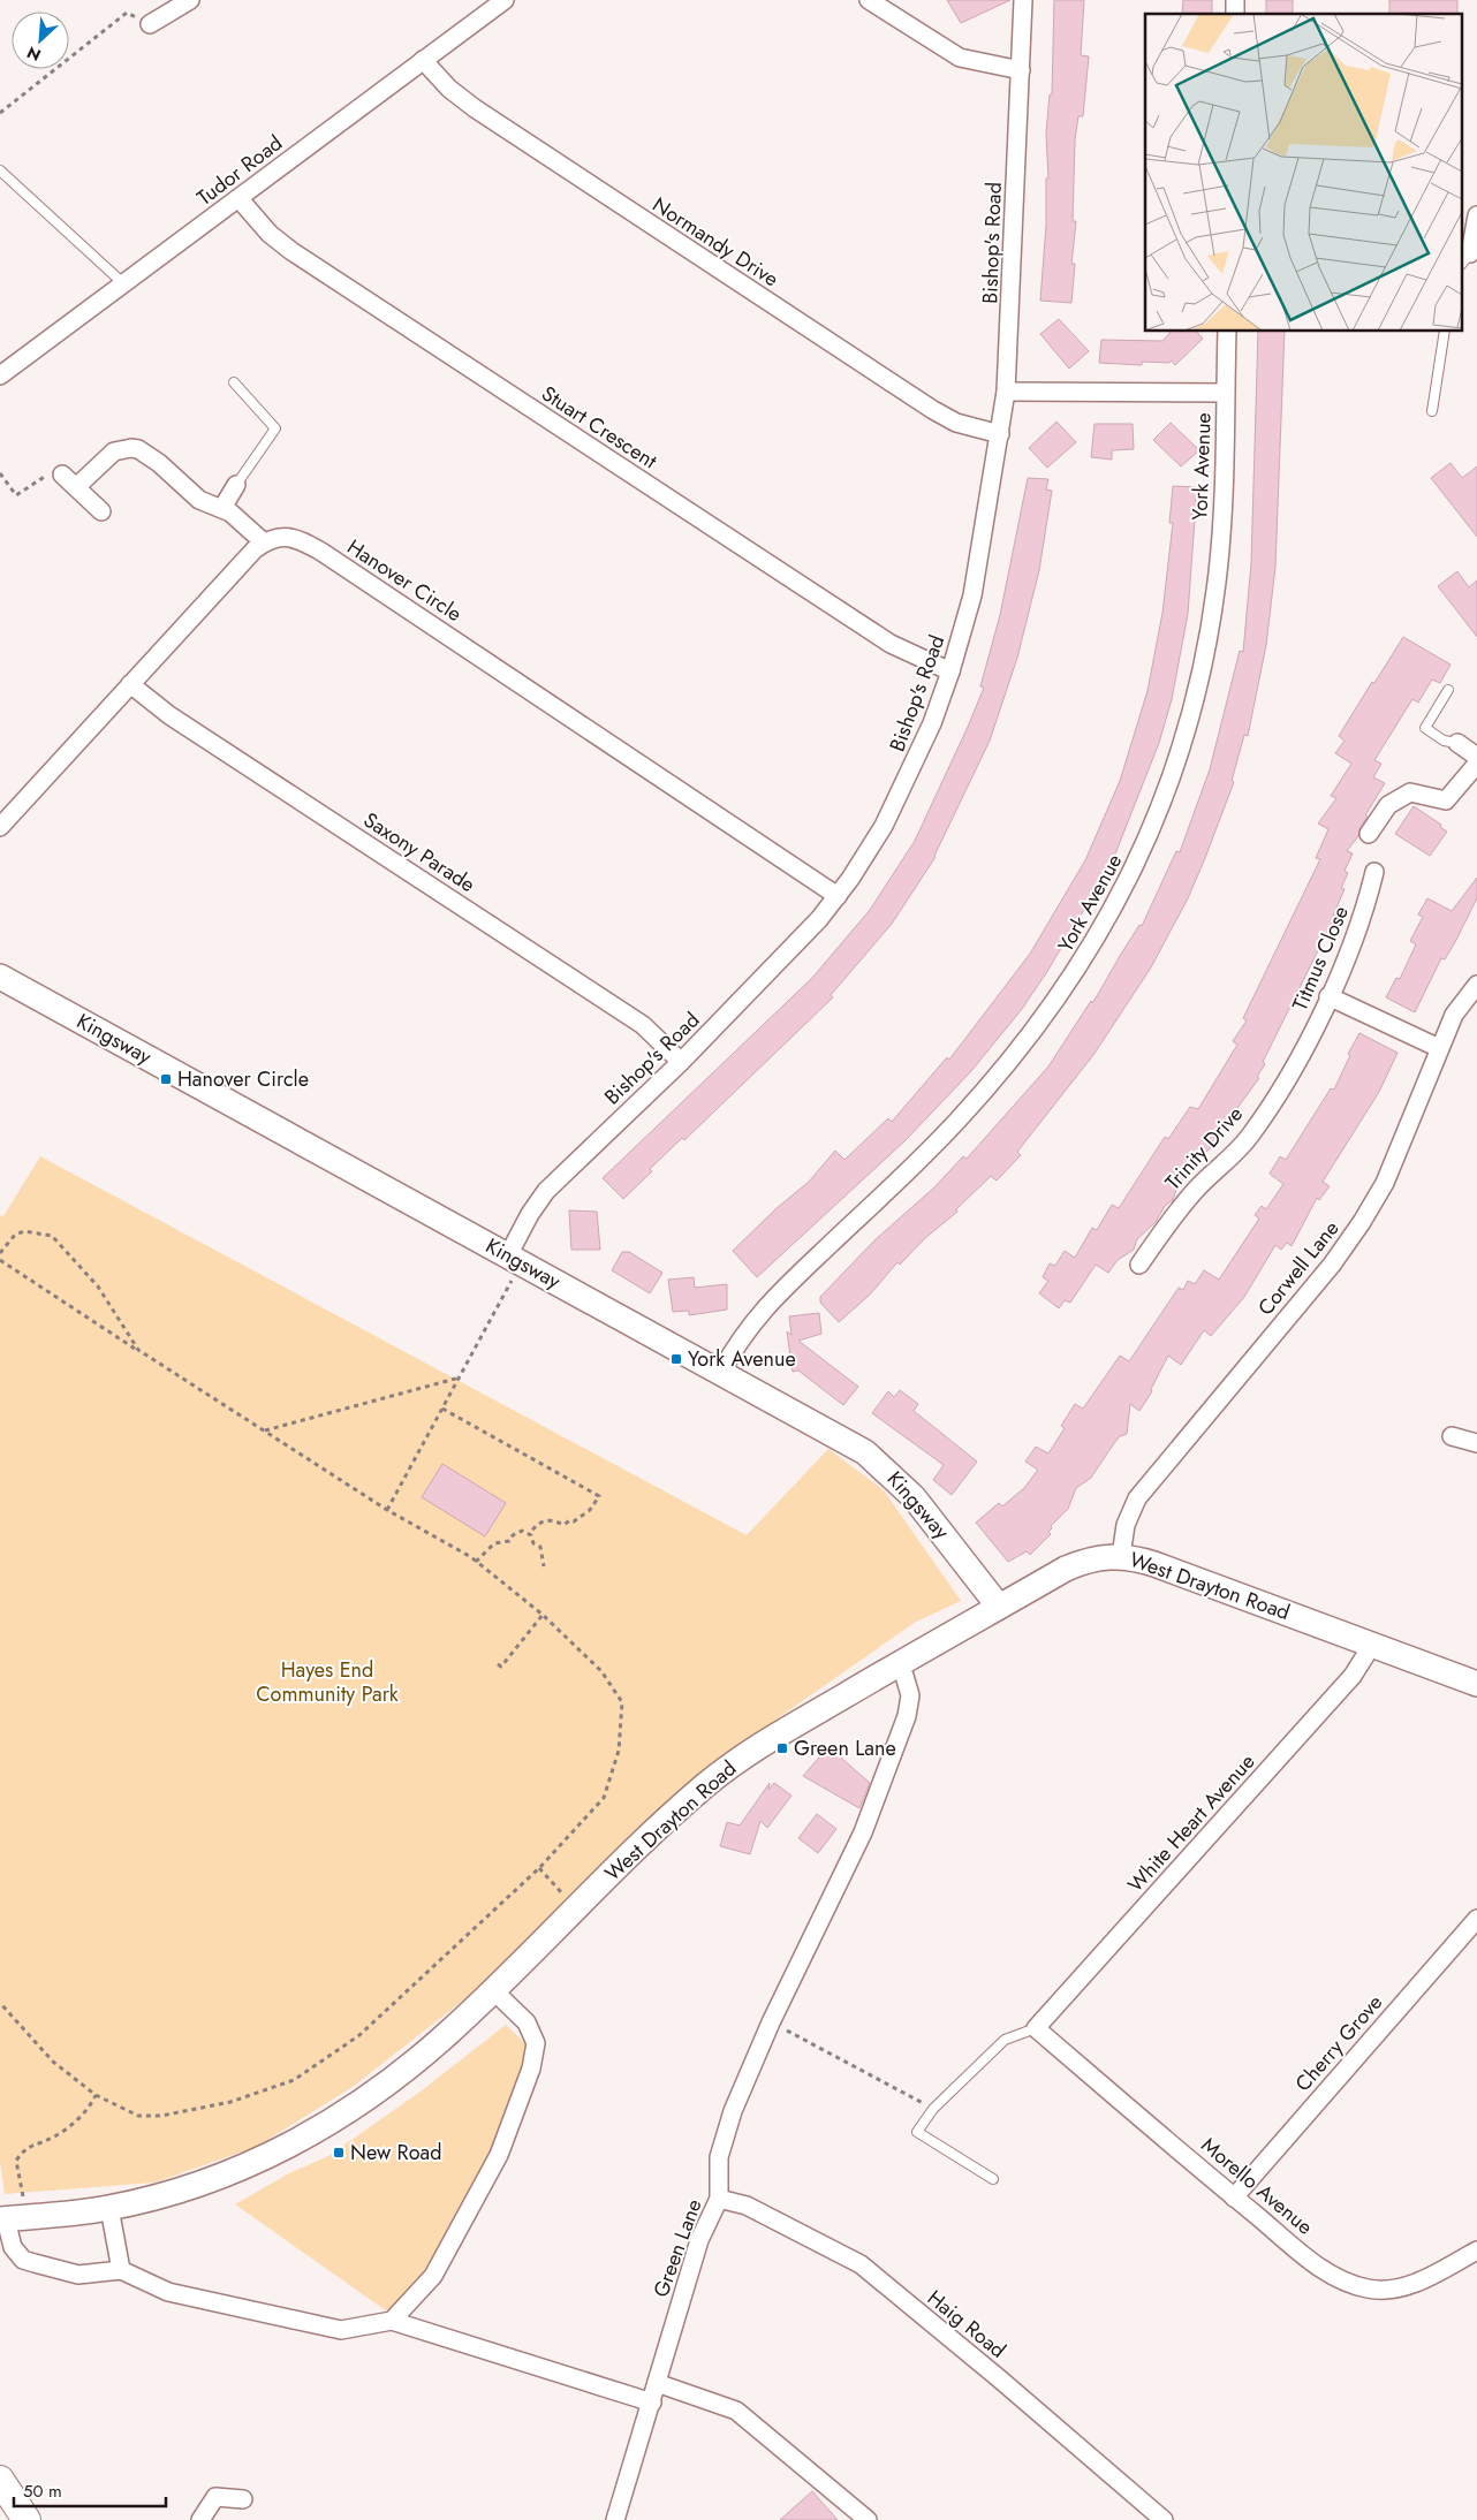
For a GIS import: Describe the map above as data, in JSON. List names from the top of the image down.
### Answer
{
  "streets": {
    "main road": ["Kingsway", "West Drayton Road"],
    "street": [
      "Tudor Road",
      "Normandy Drive",
      "Bishop's Road",
      "Stuart Crescent",
      "York Avenue",
      "Hanover Circle",
      "Saxony Parade",
      "Titmus Close",
      "Trinity Drive",
      "Corwell Lane",
      "White Heart Avenue",
      "Cherry Grove",
      "Morello Avenue",
      "Green Lane",
      "Haig Road"
    ]
  },
  "crossings": [
    ["Tudor Road", "Normandy Drive"],
    ["Tudor Road", "Stuart Crescent"],
    ["Normandy Drive", "Bishop's Road"],
    ["Bishop's Road", "Stuart Crescent"],
    ["Bishop's Road", "Hanover Circle"],
    ["Bishop's Road", "Saxony Parade"],
    ["Bishop's Road", "Kingsway"],
    ["York Avenue", "Kingsway"],
    ["Titmus Close", "Trinity Drive"],
    ["Kingsway", "West Drayton Road"],
    ["Corwell Lane", "West Drayton Road"],
    ["West Drayton Road", "White Heart Avenue"],
    ["West Drayton Road", "Green Lane"],
    ["White Heart Avenue", "Morello Avenue"],
    ["Cherry Grove", "Morello Avenue"],
    ["Green Lane", "Haig Road"]
  ],
  "parks": ["Hayes End Community Park"],
  "places": {
    "transit": [
      "Hanover Circle",
      "York Avenue",
      "Green Lane",
      "New Road"
    ]
  },
  "scale_bar": "50 m",
  "north": "bottom left"
}
